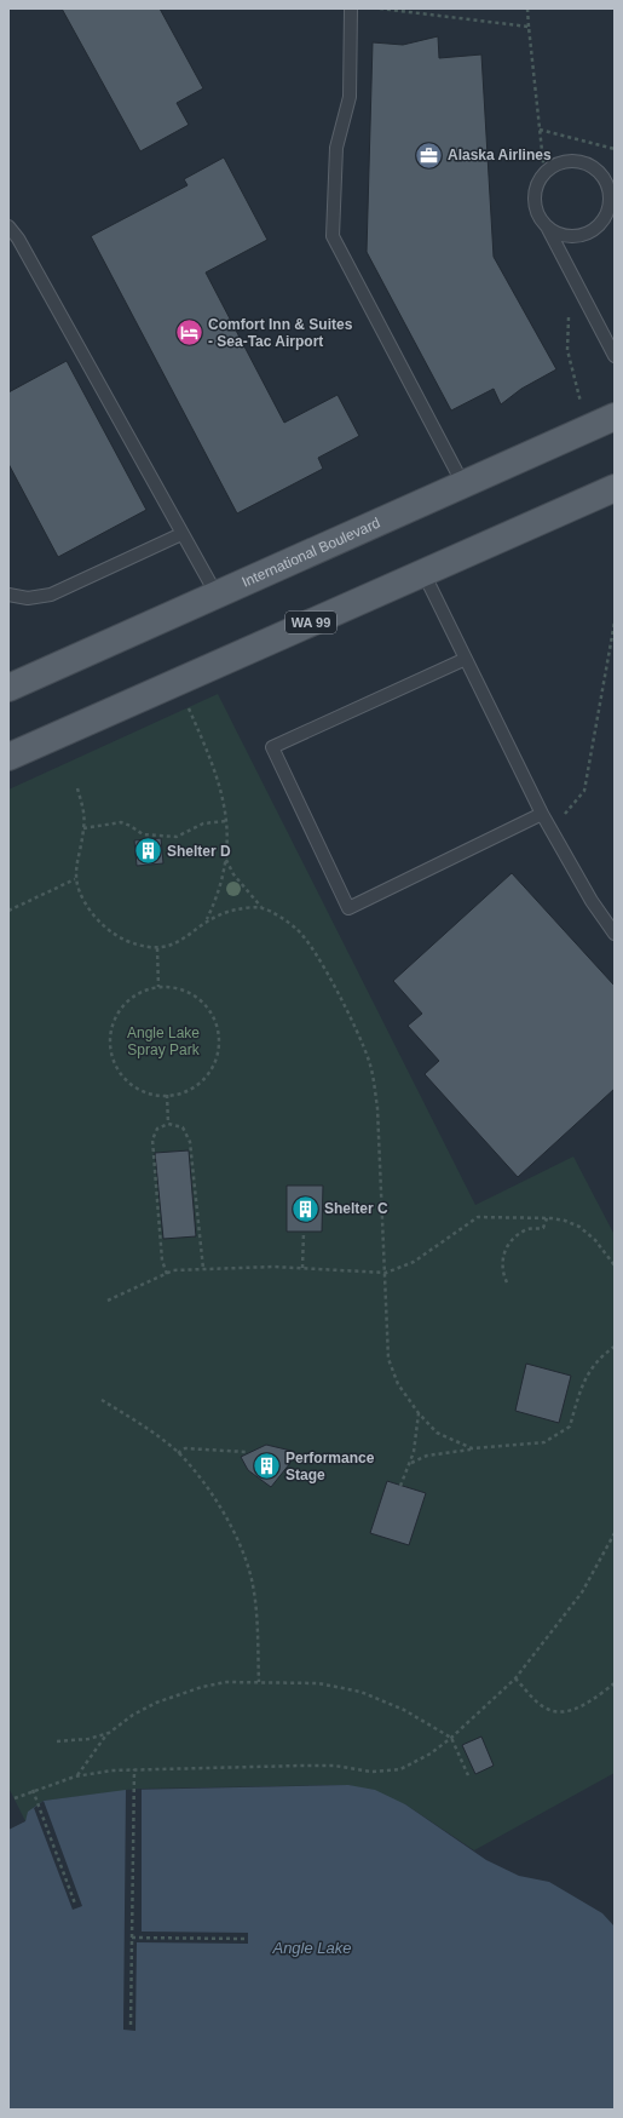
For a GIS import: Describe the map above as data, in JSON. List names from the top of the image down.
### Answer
{
  "streets": {
    "main road": ["International Boulevard", "WA 99"]
  },
  "water": ["Angle Lake"],
  "parks": ["Angle Lake Spray Park"],
  "places": {
    "office": ["Alaska Airlines"],
    "hotel": ["Comfort Inn & Suites - Sea-Tac Airport"],
    "building": ["Shelter D", "Shelter C", "Performance Stage"]
  }
}
